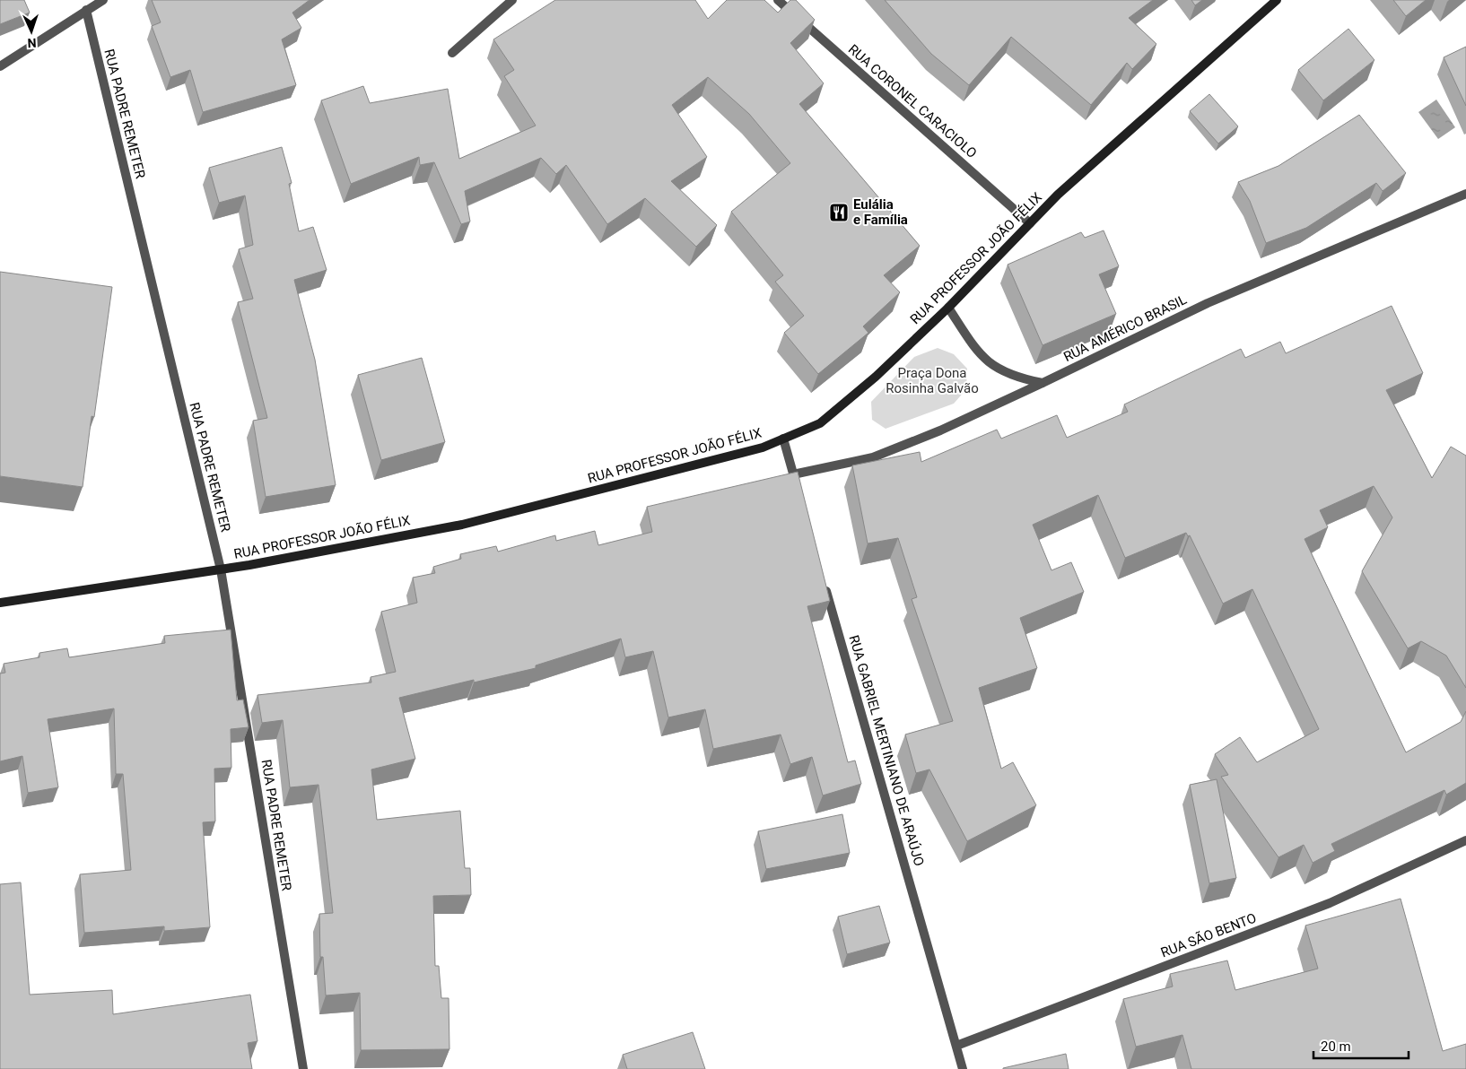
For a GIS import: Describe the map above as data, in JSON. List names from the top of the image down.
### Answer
{
  "streets": {
    "street": [
      "RUA CORONEL CARACIOLO",
      "RUA PADRE REMETER",
      "RUA PROFESSOR JOÃO FÉLIX",
      "RUA AMÉRICO BRASIL",
      "RUA GABRIEL MERTINIANO DE ARAÚJO",
      "RUA SÃO BENTO"
    ]
  },
  "crossings": [
    ["RUA CORONEL CARACIOLO", "RUA PROFESSOR JOÃO FÉLIX"],
    ["RUA PADRE REMETER", "RUA PROFESSOR JOÃO FÉLIX"],
    ["RUA GABRIEL MERTINIANO DE ARAÚJO", "RUA SÃO BENTO"]
  ],
  "parks": ["Praça Dona Rosinha Galvão"],
  "places": {
    "restaurant": ["Eulália e Família"]
  },
  "scale_bar": "20 m",
  "north": "bottom"
}
